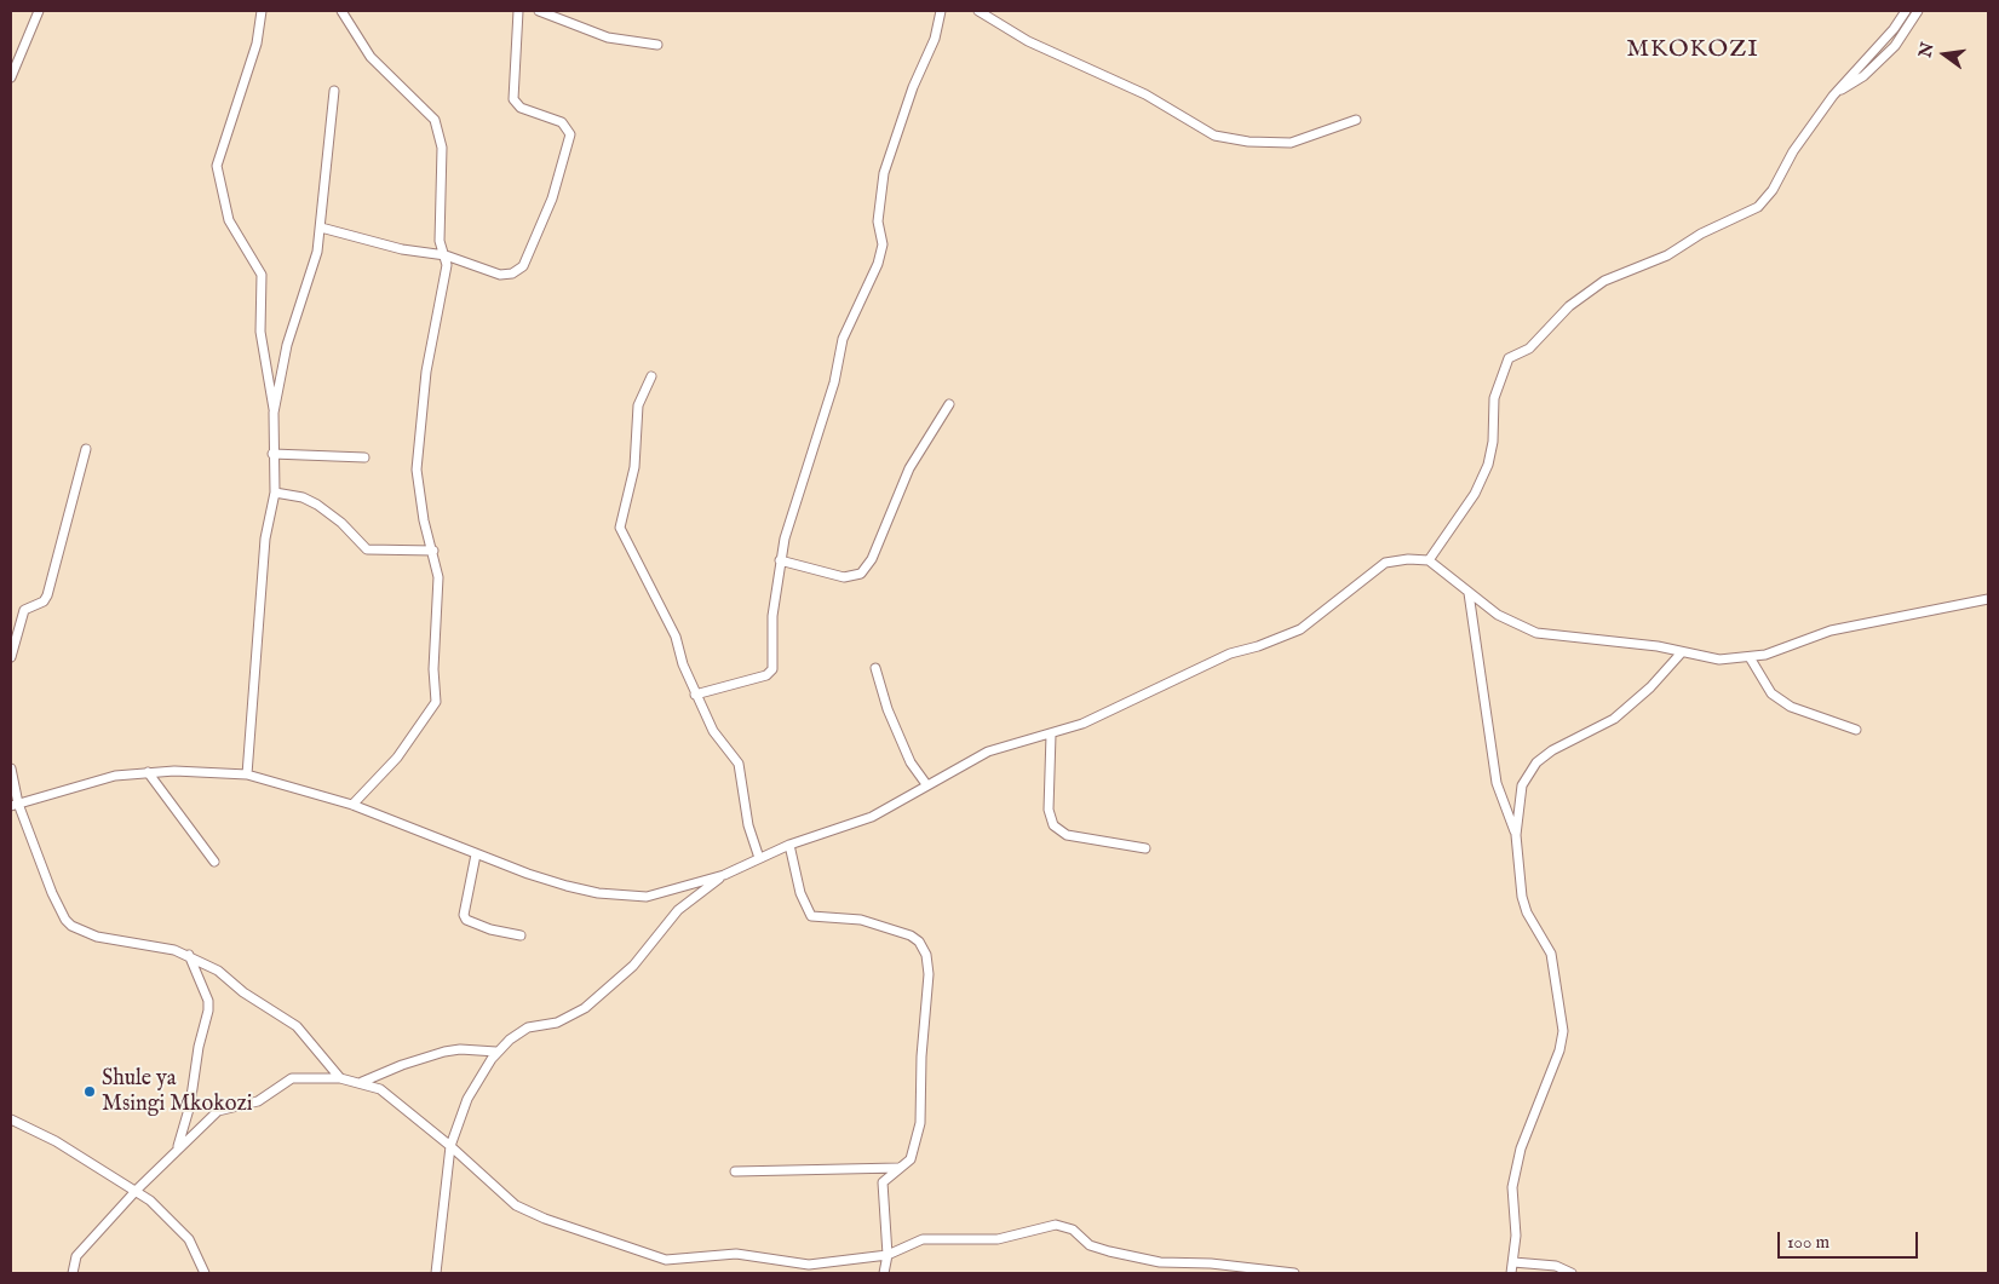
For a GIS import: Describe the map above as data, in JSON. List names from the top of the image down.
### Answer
{
  "districts": ["MKOKOZI"],
  "places": ["Shule ya Msingi Mkokozi"],
  "scale_bar": "100 m",
  "north": "left"
}
